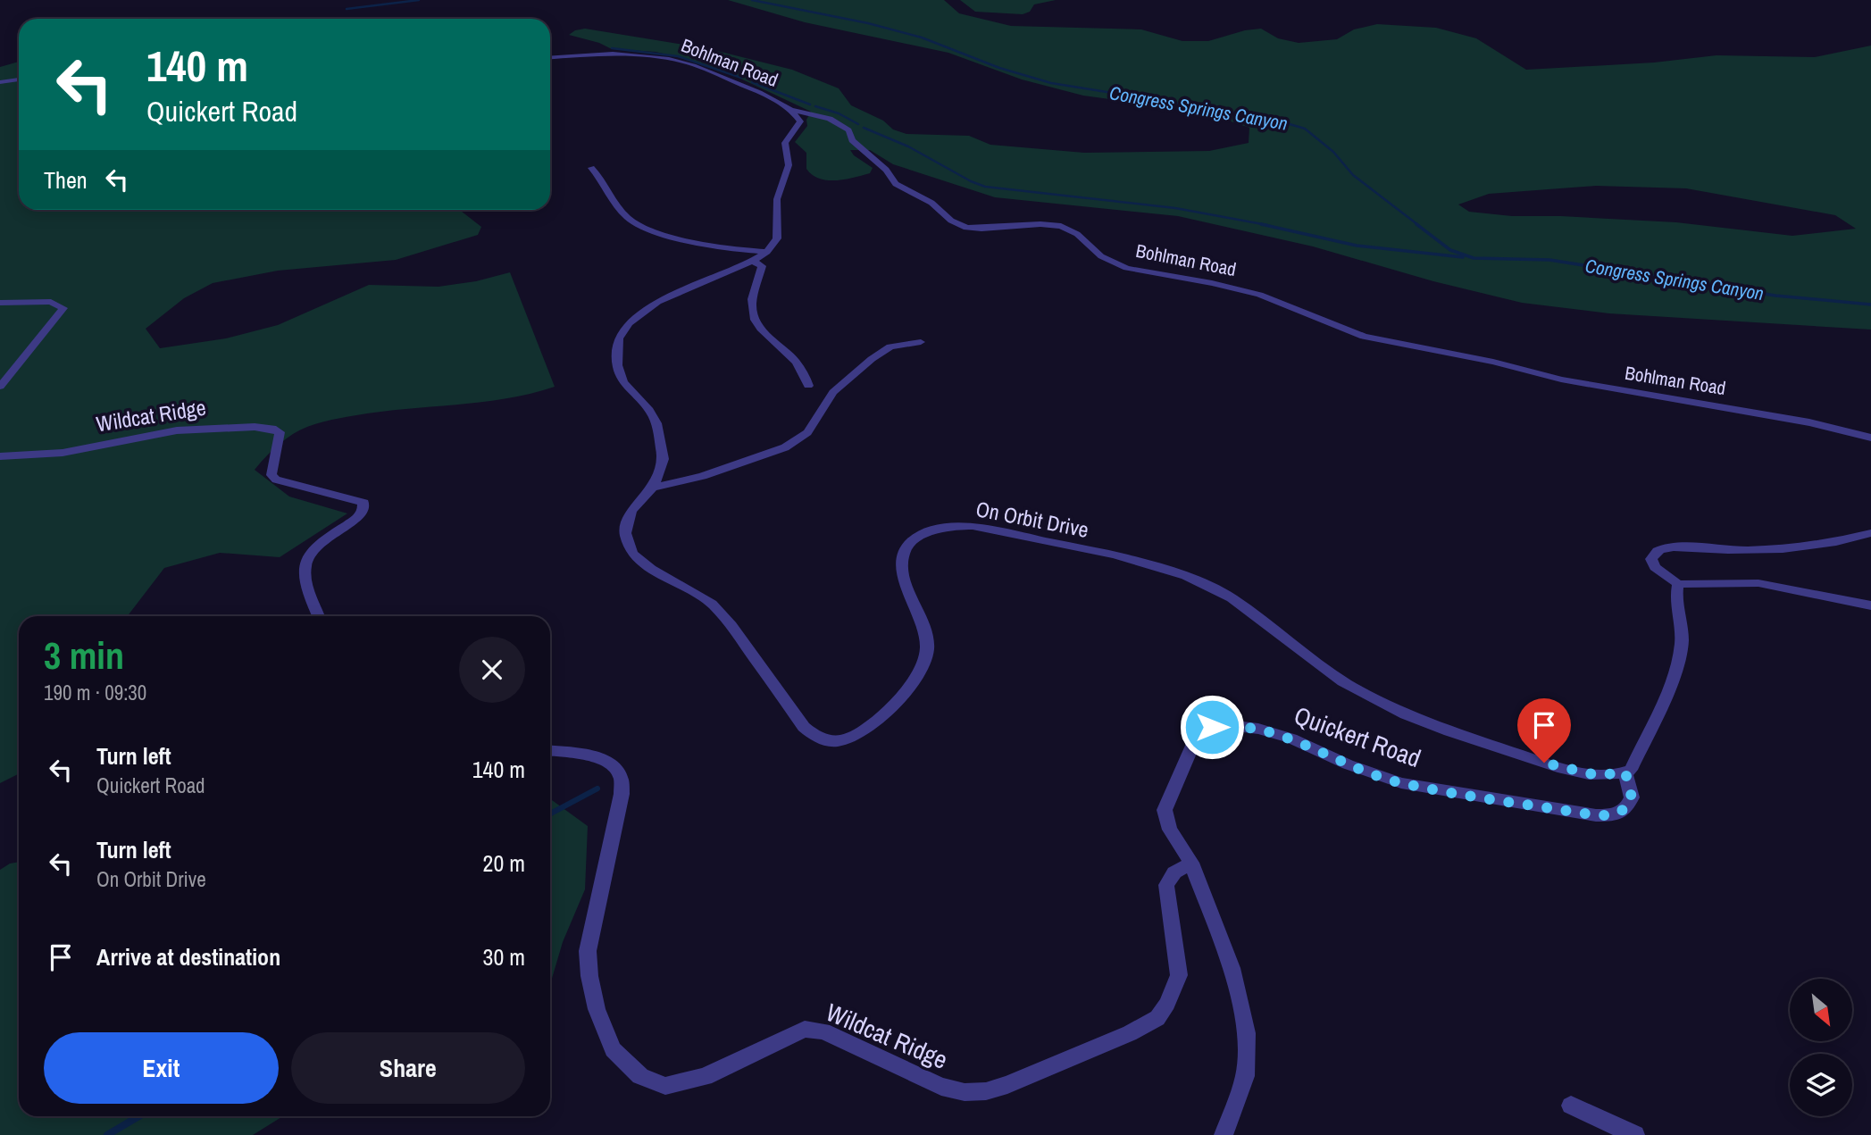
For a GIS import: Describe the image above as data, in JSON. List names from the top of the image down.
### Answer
{
  "streets": {
    "street": [
      "Bohlman Road",
      "Wildcat Ridge",
      "On Orbit Drive",
      "Quickert Road"
    ]
  },
  "crossings": [
    ["Wildcat Ridge", "Quickert Road"],
    ["On Orbit Drive", "Quickert Road"]
  ],
  "water": ["Congress Springs Canyon"],
  "north": "bottom right",
  "page": {
    "turn": ["140 m", "Quickert Road"],
    "then": "Then",
    "heading": ["3 min", "190 m · 09:30"],
    "list": [
      {
        "name": "Turn left",
        "note": "Quickert Road",
        "value": "140 m"
      },
      {
        "name": "Turn left",
        "note": "On Orbit Drive",
        "value": "20 m"
      },
      {
        "name": "Arrive at destination",
        "value": "30 m"
      }
    ],
    "buttons": ["Exit", "Share"]
  }
}
